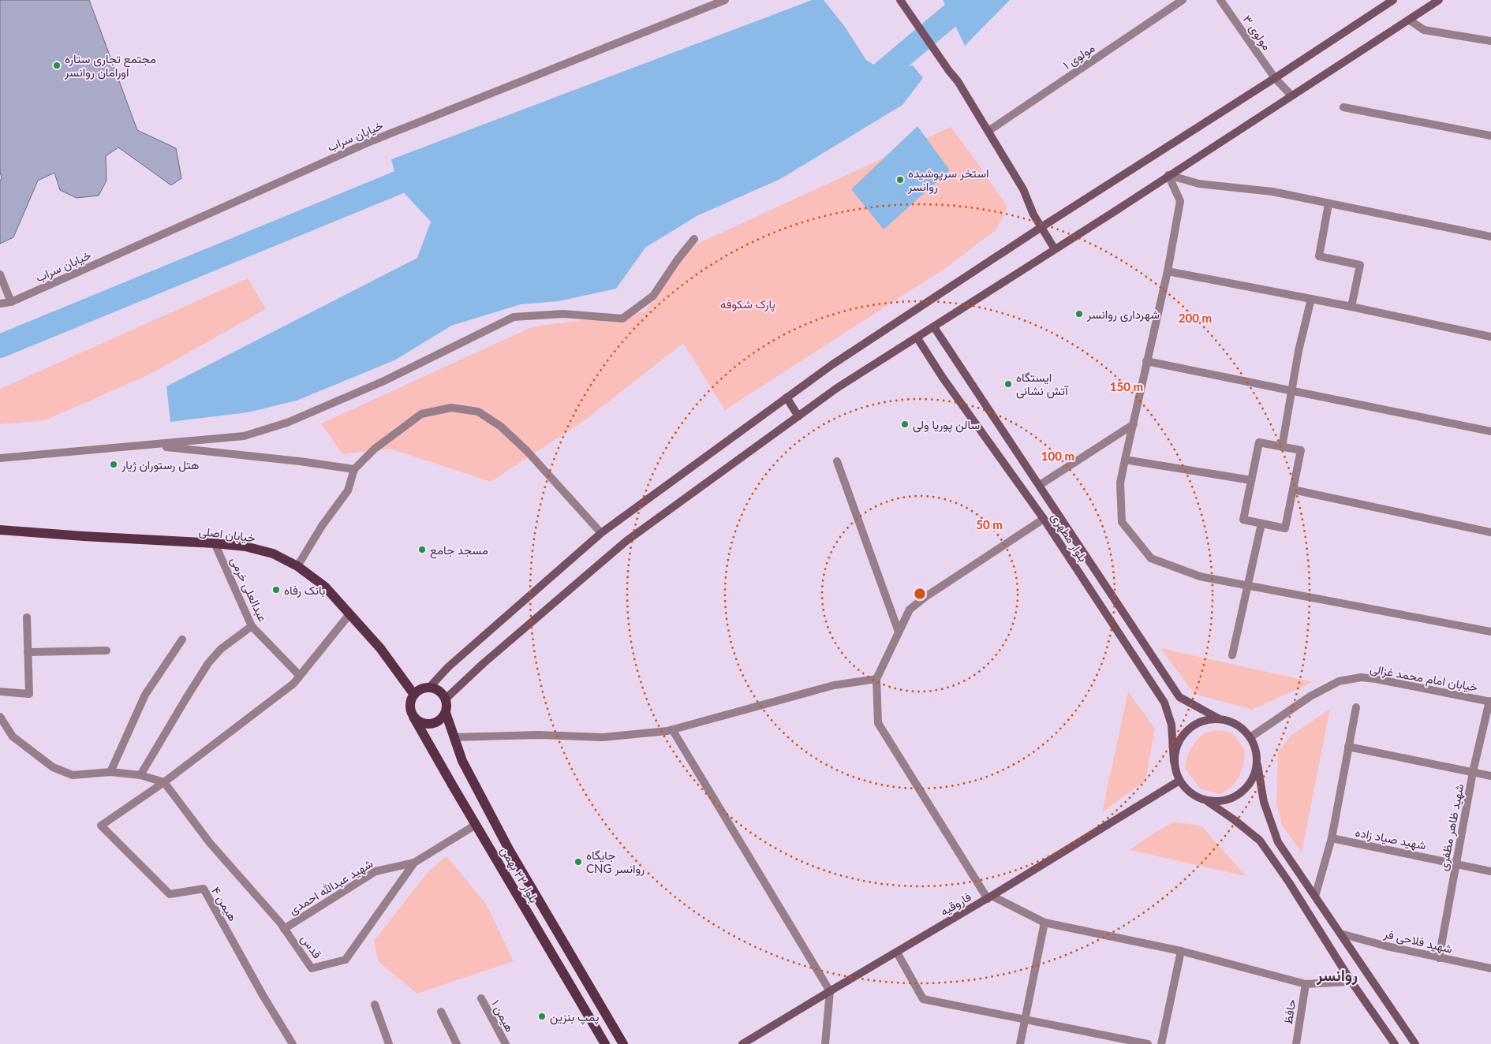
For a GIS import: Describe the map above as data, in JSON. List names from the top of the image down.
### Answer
{
  "streets": {
    "main road": [
      "خیابان اصلی",
      "بلوار مطهری",
      "بلوار ۲۲ بهمن",
      "فاروقیه"
    ],
    "street": [
      "مولوی ۳",
      "مولوی ۱",
      "خیابان سراب",
      "عبدالعلی خرمی",
      "خیابان امام محمد غزالی",
      "شهید ظاهر مظفری",
      "شهید صیاد زاده",
      "شهید عبدالله احمدی",
      "هیمن ۴",
      "شهید فلاحی فر",
      "قدس",
      "حافظ",
      "هیمن ۱"
    ]
  },
  "crossings": [
    ["خیابان اصلی", "عبدالعلی خرمی"],
    ["خیابان اصلی", "بلوار ۲۲ بهمن"],
    ["بلوار مطهری", "خیابان امام محمد غزالی"],
    ["بلوار مطهری", "فاروقیه"],
    ["خیابان امام محمد غزالی", "شهید ظاهر مظفری"],
    ["خیابان امام محمد غزالی", "فاروقیه"],
    ["شهید ظاهر مظفری", "شهید صیاد زاده"],
    ["شهید ظاهر مظفری", "شهید فلاحی فر"],
    ["بلوار ۲۲ بهمن", "قدس"],
    ["شهید عبدالله احمدی", "قدس"],
    ["هیمن ۴", "قدس"]
  ],
  "districts": ["روانسر"],
  "parks": ["پارک شکوفه"],
  "places": [
    "مجتمع تجاری ستاره اورامان روانسر",
    "استخر سرپوشیده روانسر",
    "شهرداری روانسر",
    "ایستگاه آتش نشانی",
    "سالن پوریا ولی",
    "هتل رستوران ژیار",
    "مسجد جامع",
    "بانک رفاه",
    "جایگاه CNG روانسر",
    "پمپ بنزین"
  ],
  "rings": [
    "200 m",
    "150 m",
    "100 m",
    "50 m"
  ]
}
